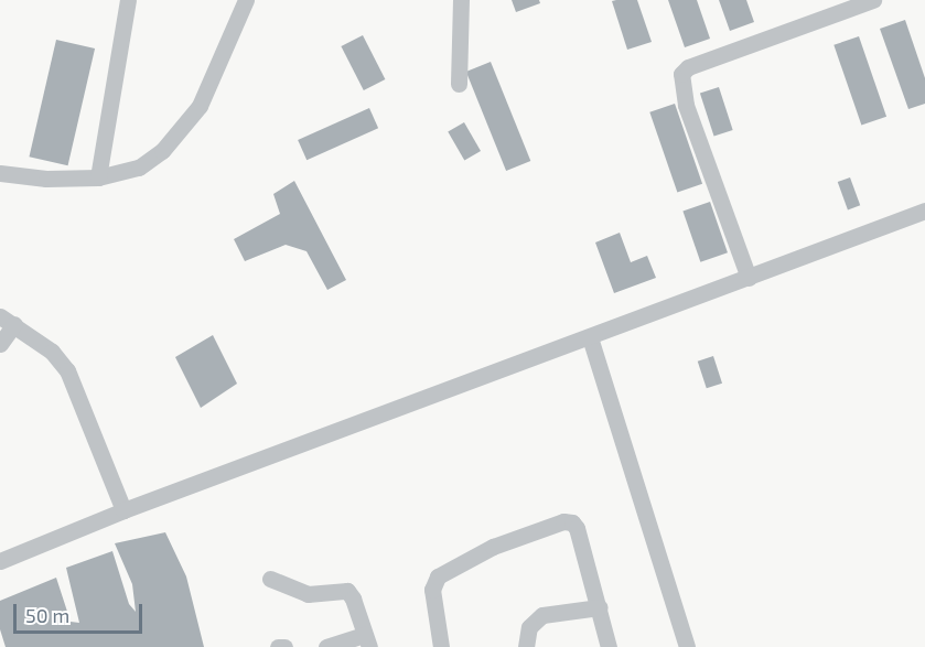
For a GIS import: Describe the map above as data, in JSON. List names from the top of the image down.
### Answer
{
  "scale_bar": "50 m"
}
